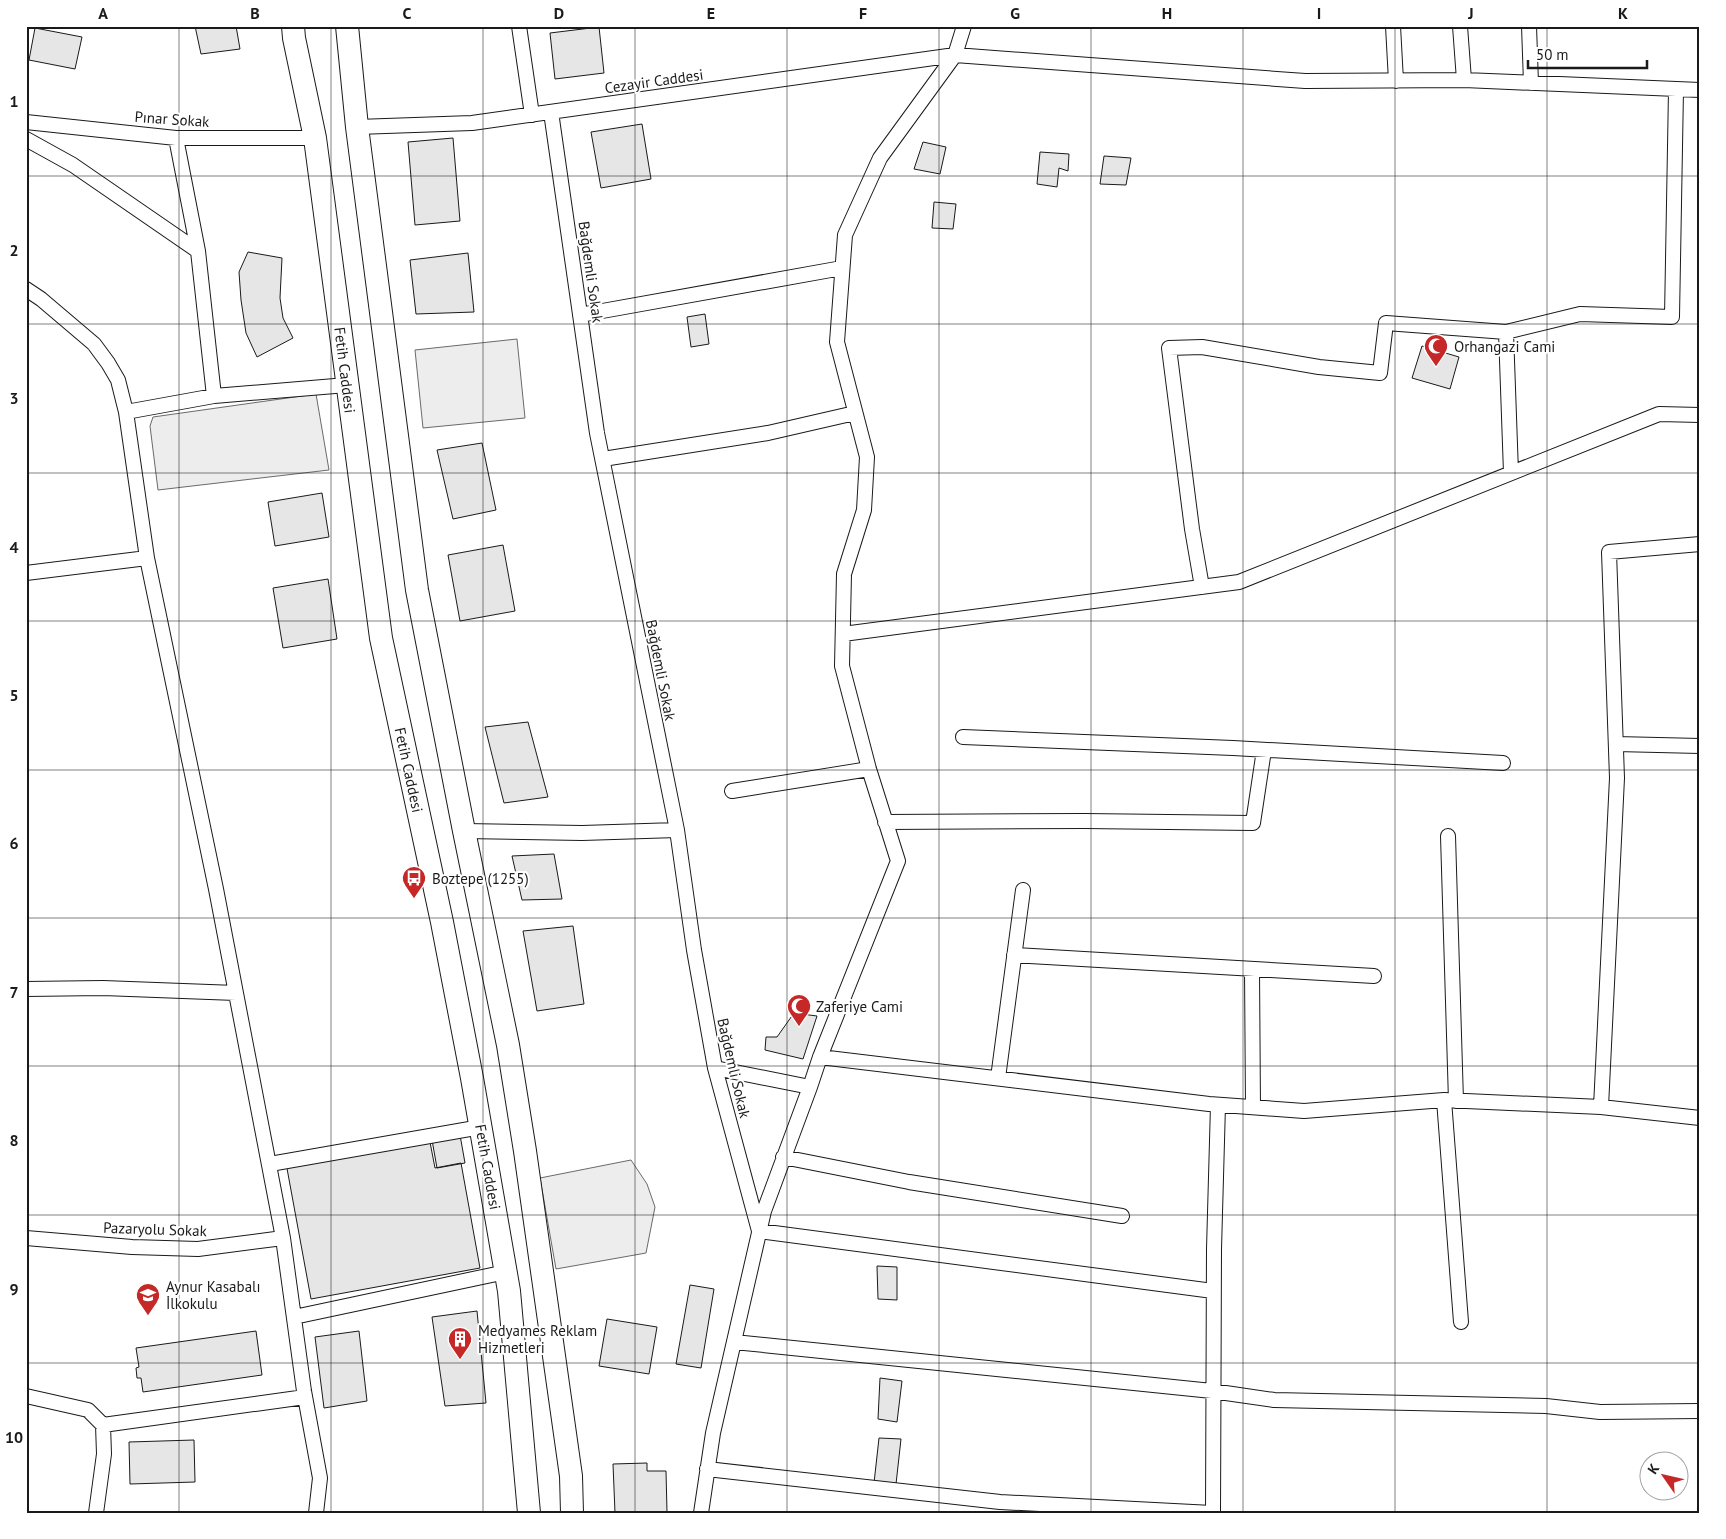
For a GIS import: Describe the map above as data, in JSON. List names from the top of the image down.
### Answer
{
  "streets": {
    "main road": ["Fetih Caddesi"],
    "street": [
      "Cezayir Caddesi",
      "Pınar Sokak",
      "Bağdemli Sokak",
      "Pazaryolu Sokak"
    ]
  },
  "crossings": [
    ["Cezayir Caddesi", "Bağdemli Sokak"],
    ["Pınar Sokak", "Fetih Caddesi"]
  ],
  "places": {
    "mosque": ["Orhangazi Cami", "Zaferiye Cami"],
    "bus stop": ["Boztepe (1255)"],
    "school or university": ["Aynur Kasabalı İlkokulu"],
    "building": ["Medyames Reklam Hizmetleri"]
  },
  "scale_bar": "50 m",
  "north": "top left",
  "grid": {
    "columns": [
      "A",
      "B",
      "C",
      "D",
      "E",
      "F",
      "G",
      "H",
      "I",
      "J",
      "K"
    ],
    "rows": [
      "1",
      "2",
      "3",
      "4",
      "5",
      "6",
      "7",
      "8",
      "9",
      "10"
    ]
  }
}
